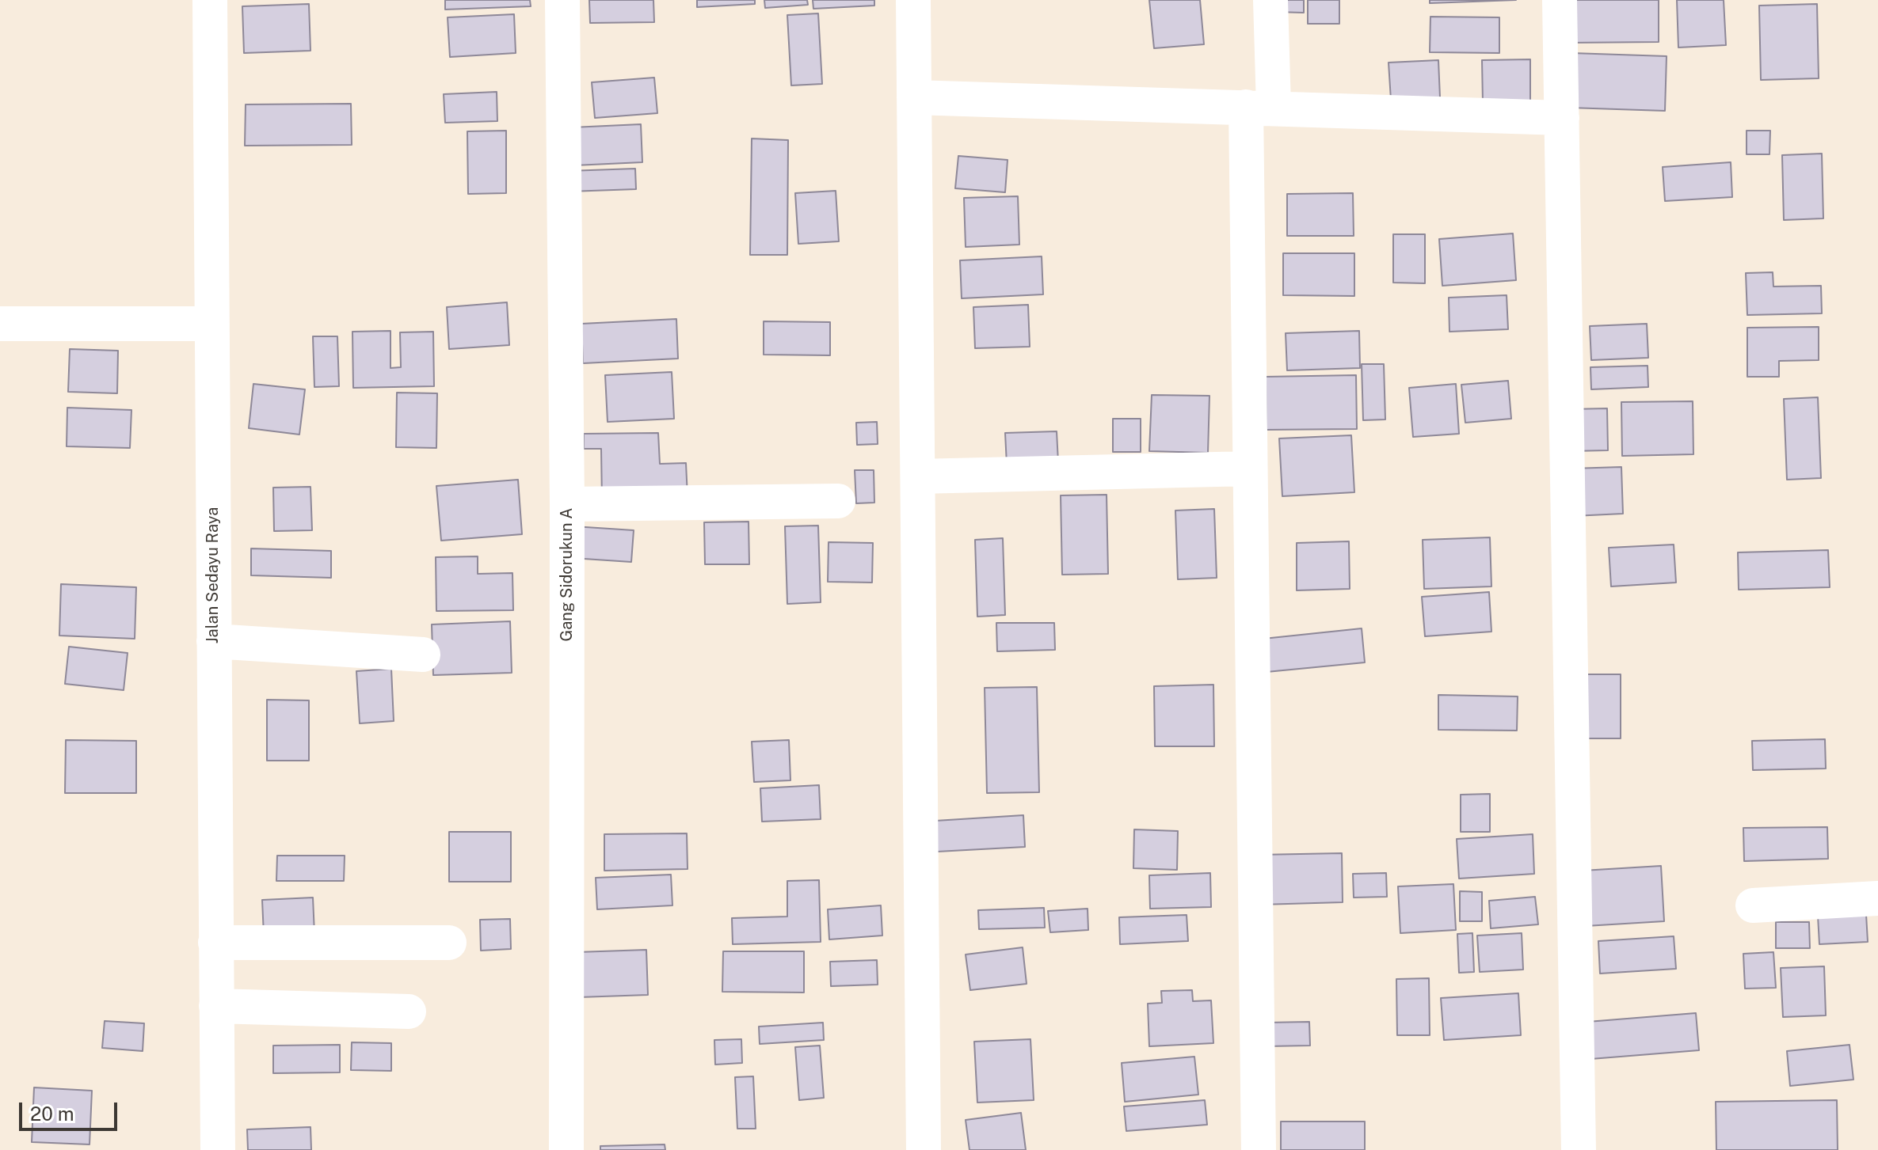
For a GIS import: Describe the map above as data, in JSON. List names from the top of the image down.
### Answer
{
  "streets": {
    "street": ["Gang Sidorukun A", "Jalan Sedayu Raya"]
  },
  "scale_bar": "20 m"
}
